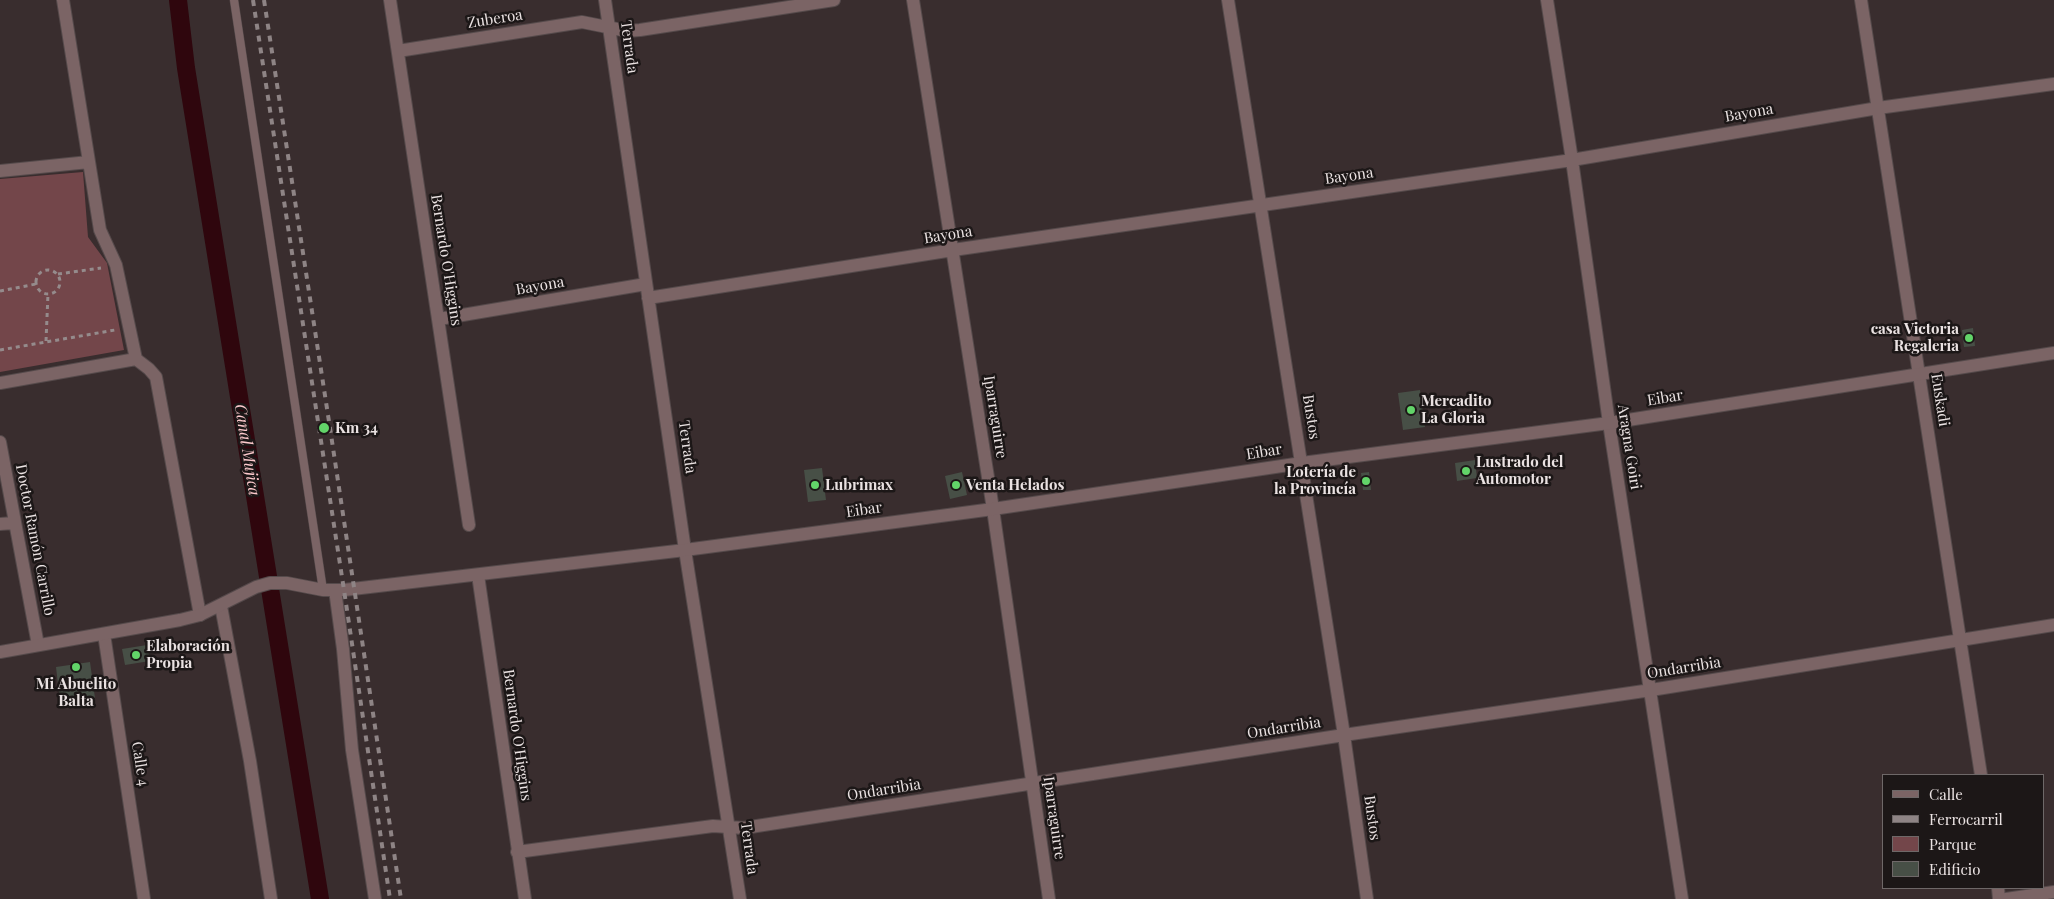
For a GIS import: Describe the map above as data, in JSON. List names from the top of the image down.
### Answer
{
  "streets": {
    "street": [
      "Zuberoa",
      "Terrada",
      "Bayona",
      "Bernardo O'Higgins",
      "Eibar",
      "Euskadi",
      "Iparraguirre",
      "Bustos",
      "Aragna Goiri",
      "Doctor Ramón Carrillo",
      "Ondarribia",
      "Calle 4"
    ]
  },
  "crossings": [
    ["Zuberoa", "Terrada"],
    ["Zuberoa", "Bernardo O'Higgins"],
    ["Terrada", "Bayona"],
    ["Terrada", "Eibar"],
    ["Terrada", "Ondarribia"],
    ["Bayona", "Bernardo O'Higgins"],
    ["Bayona", "Euskadi"],
    ["Bayona", "Iparraguirre"],
    ["Bayona", "Bustos"],
    ["Bayona", "Aragna Goiri"],
    ["Bernardo O'Higgins", "Eibar"],
    ["Bernardo O'Higgins", "Ondarribia"],
    ["Eibar", "Euskadi"],
    ["Eibar", "Iparraguirre"],
    ["Eibar", "Bustos"],
    ["Eibar", "Aragna Goiri"],
    ["Eibar", "Doctor Ramón Carrillo"],
    ["Eibar", "Calle 4"],
    ["Euskadi", "Ondarribia"],
    ["Iparraguirre", "Ondarribia"],
    ["Bustos", "Ondarribia"],
    ["Aragna Goiri", "Ondarribia"]
  ],
  "water": ["Canal Mujica"],
  "places": [
    "casa Victoria Regaleria",
    "Mercadito La Gloria",
    "Km 34",
    "Lustrado del Automotor",
    "Lotería de la Provincía",
    "Lubrimax",
    "Venta Helados",
    "Elaboración Propia",
    "Mi Abuelito Balta"
  ],
  "legend": [
    "Calle",
    "Ferrocarril",
    "Parque",
    "Edificio"
  ]
}
